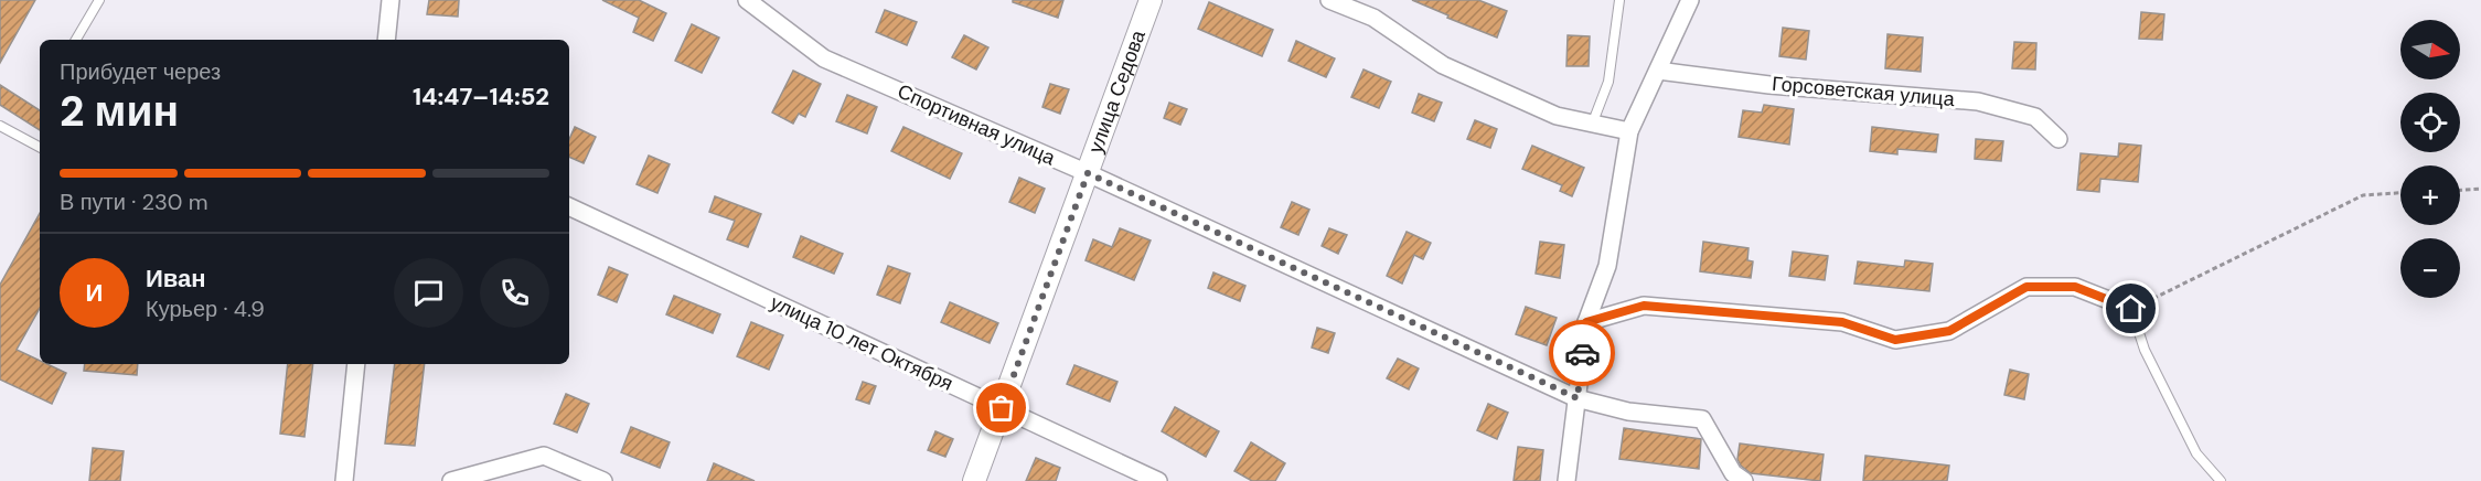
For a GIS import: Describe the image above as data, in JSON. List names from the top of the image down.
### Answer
{
  "streets": {
    "street": [
      "улица Седова",
      "Горсоветская улица",
      "Спортивная улица",
      "улица 10 лет Октября"
    ]
  },
  "crossings": [
    ["улица Седова", "Спортивная улица"],
    ["улица Седова", "улица 10 лет Октября"]
  ],
  "north": "right",
  "page": {
    "map_buttons": ["+", "−"],
    "heading": ["2 мин", "Прибудет через", "14:47–14:52"],
    "panel": ["Иван", "Курьер · 4.9"],
    "bar": "В пути · 230 m",
    "round": "И"
  }
}
